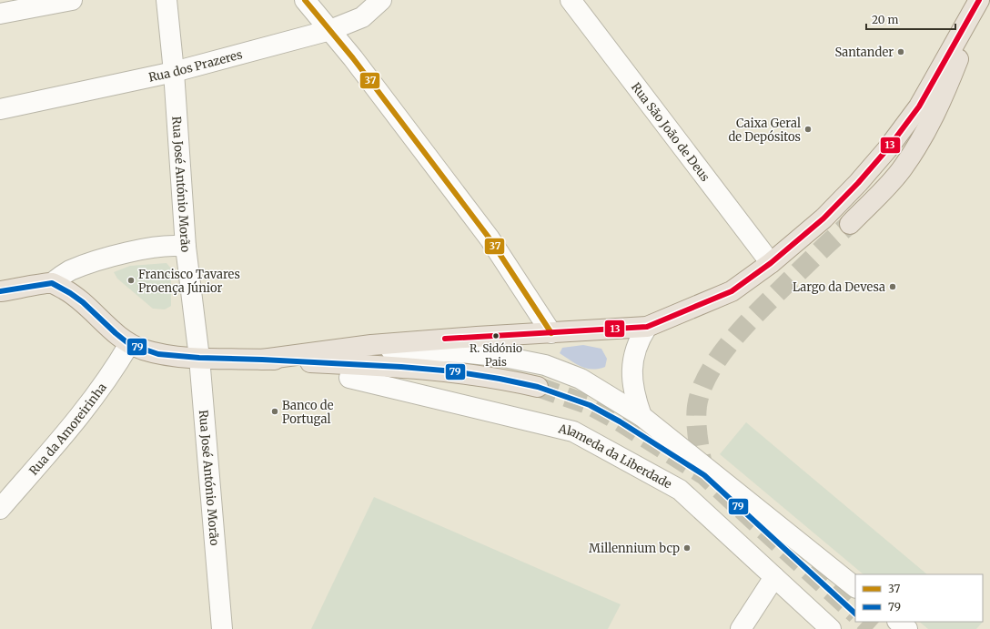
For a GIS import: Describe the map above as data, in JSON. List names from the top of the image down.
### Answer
{
  "streets": {
    "street": [
      "Rua dos Prazeres",
      "Rua São João de Deus",
      "Rua José António Morão",
      "Rua da Amoreirinha",
      "Alameda da Liberdade"
    ]
  },
  "crossings": [
    ["Rua dos Prazeres", "Rua José António Morão"]
  ],
  "places": [
    "Santander",
    "Caixa Geral de Depósitos",
    "Francisco Tavares Proença Júnior",
    "Largo da Devesa",
    "R. Sidónio Pais",
    "Banco de Portugal",
    "Millennium bcp"
  ],
  "lines": ["transit line 37", "transit line 13", "transit line 79"],
  "legend": ["37", "79"],
  "scale_bar": "20 m"
}
